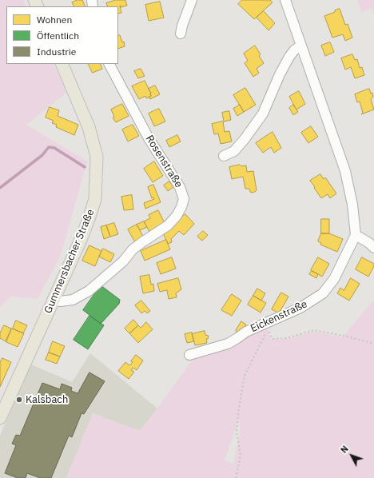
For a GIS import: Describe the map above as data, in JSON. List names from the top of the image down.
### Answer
{
  "streets": {
    "main road": ["Gummersbacher Straße"],
    "street": ["Rosenstraße", "Eickenstraße"]
  },
  "crossings": [
    ["Rosenstraße", "Gummersbacher Straße"]
  ],
  "places": ["Kalsbach"],
  "legend": ["Wohnen", "Öffentlich", "Industrie"],
  "north": "top left"
}
